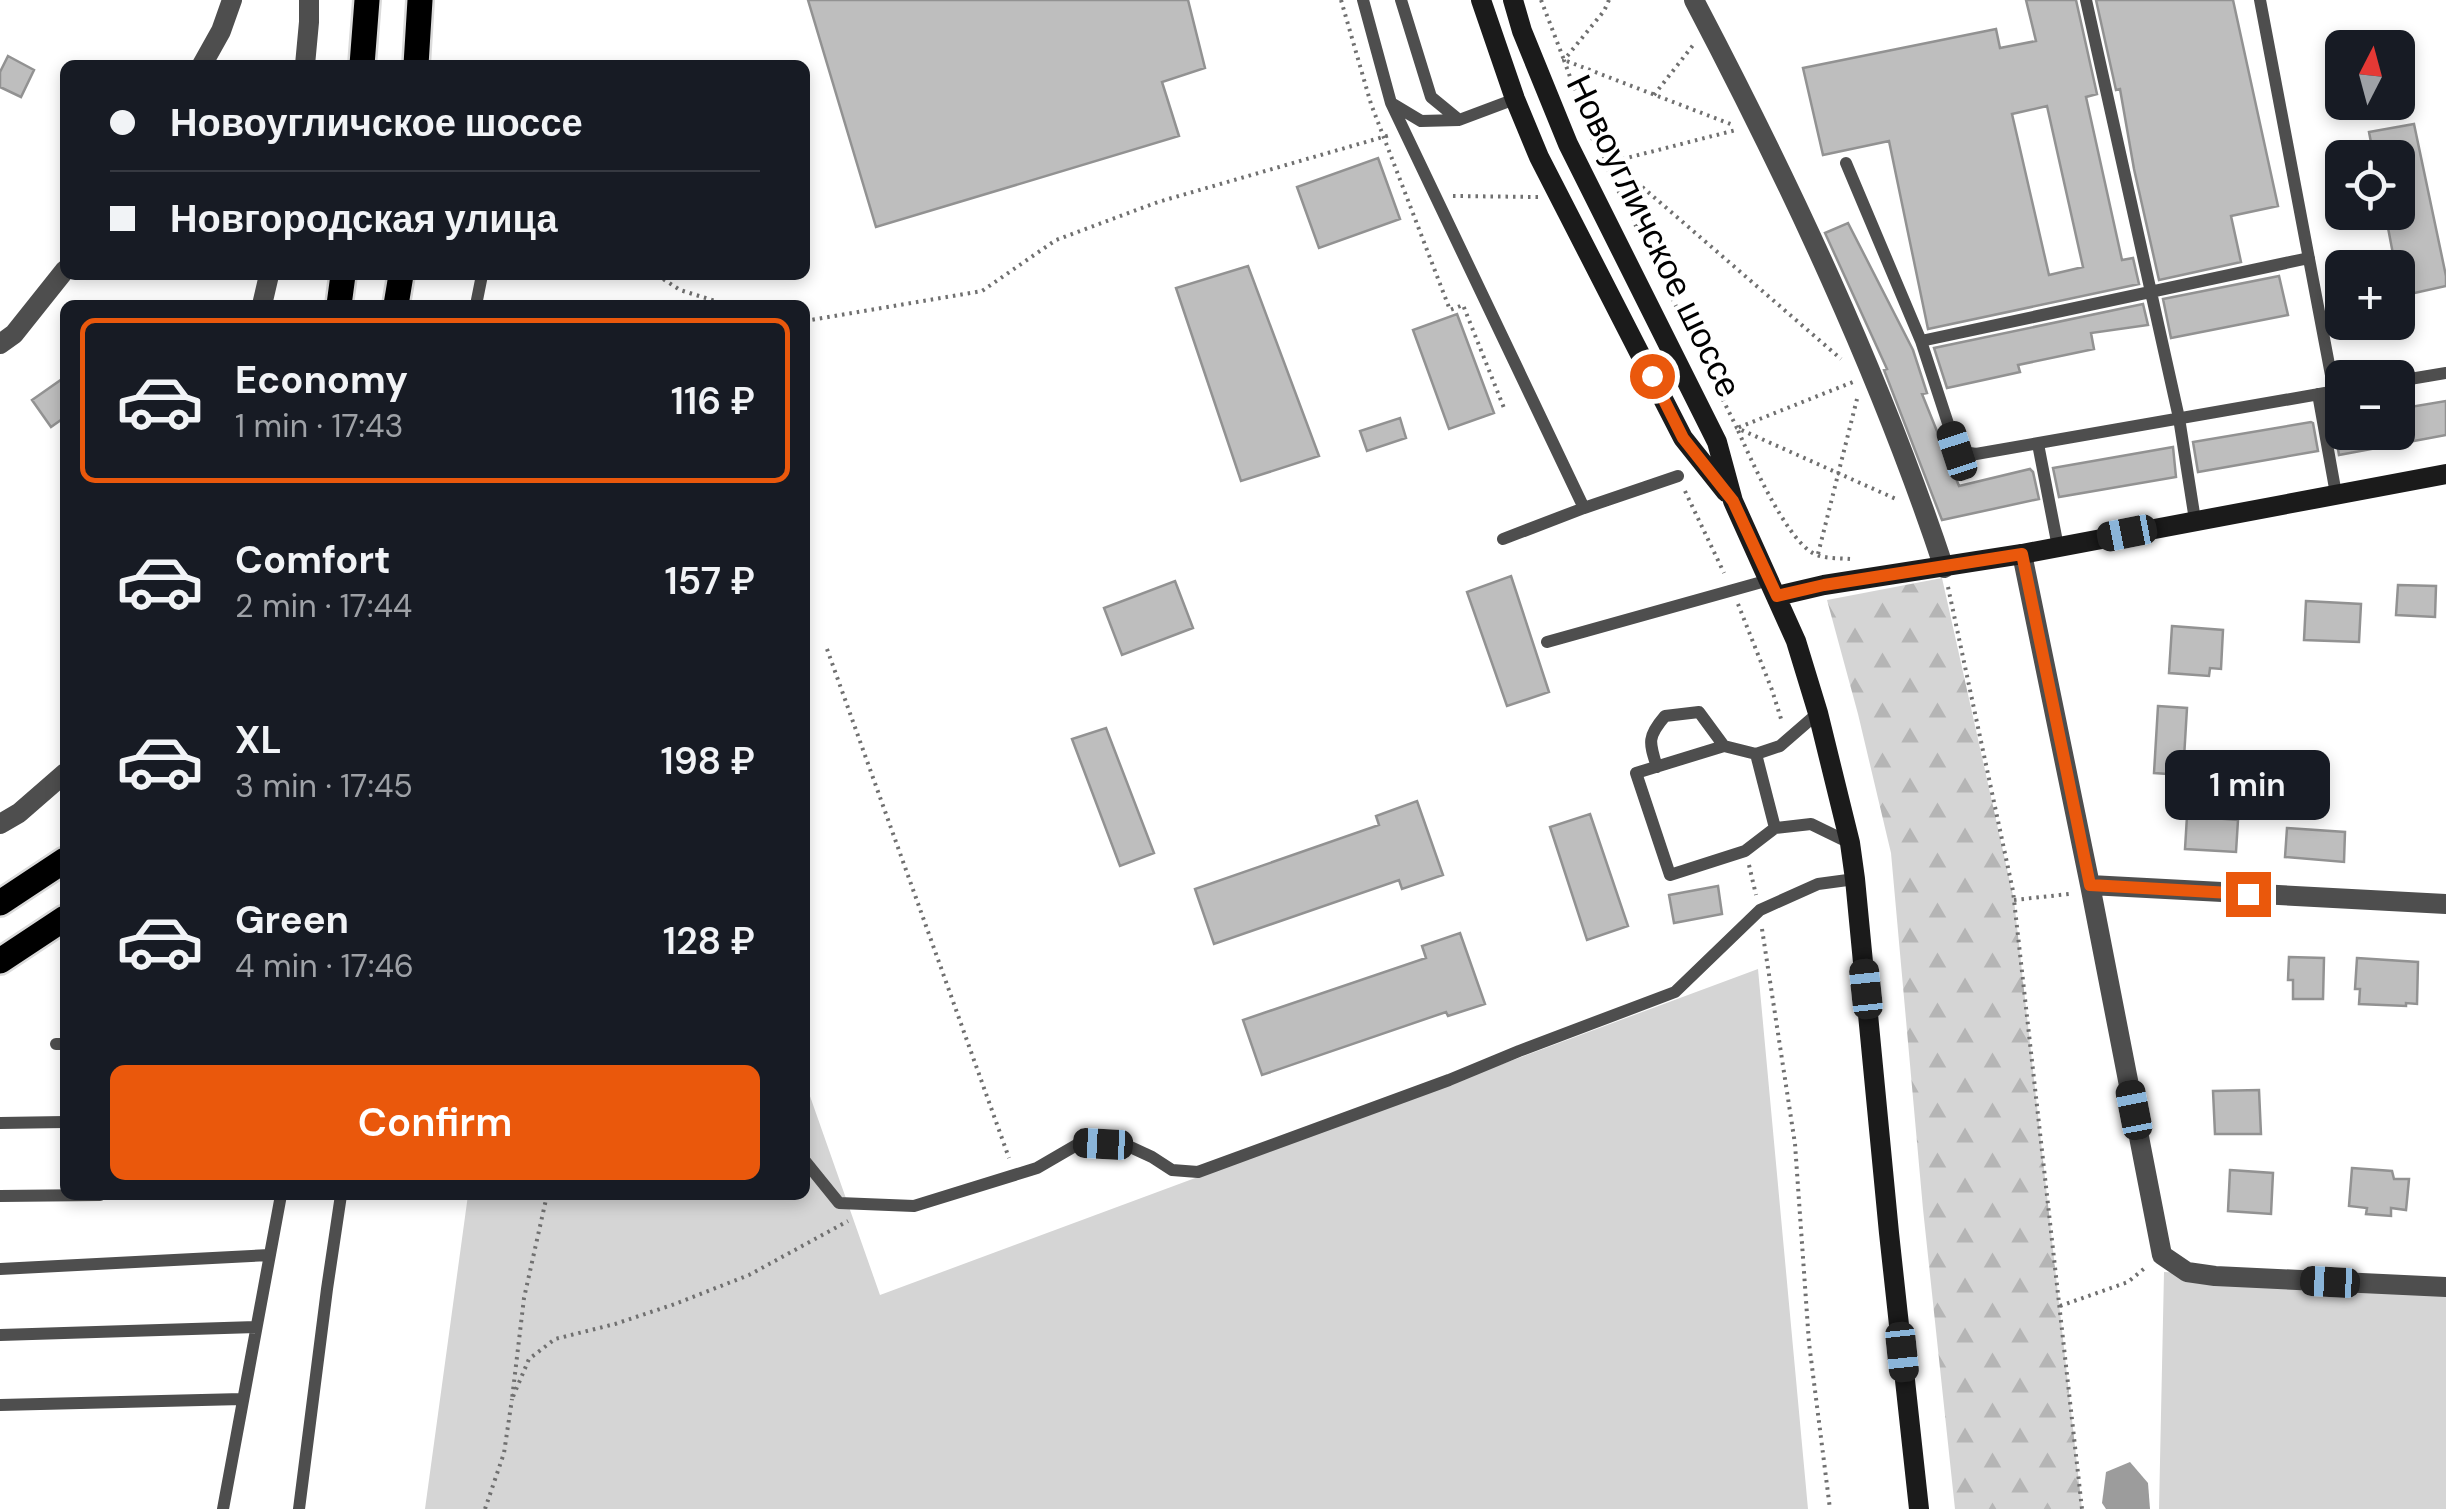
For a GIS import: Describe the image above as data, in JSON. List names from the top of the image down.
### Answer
{
  "streets": {
    "main road": ["Новоугличское шоссе"]
  },
  "north": "top",
  "page": {
    "map_buttons": ["+", "−"],
    "banner": ["Новоугличское шоссе", "Новгородская улица"],
    "list": [
      {
        "name": "Economy",
        "note": "1 min · 17:43",
        "value": "116 ₽"
      },
      {
        "name": "Comfort",
        "note": "2 min · 17:44",
        "value": "157 ₽"
      },
      {
        "name": "XL",
        "note": "3 min · 17:45",
        "value": "198 ₽"
      },
      {
        "name": "Green",
        "note": "4 min · 17:46",
        "value": "128 ₽"
      }
    ],
    "bubble": "1 min",
    "buttons": "Confirm"
  }
}
